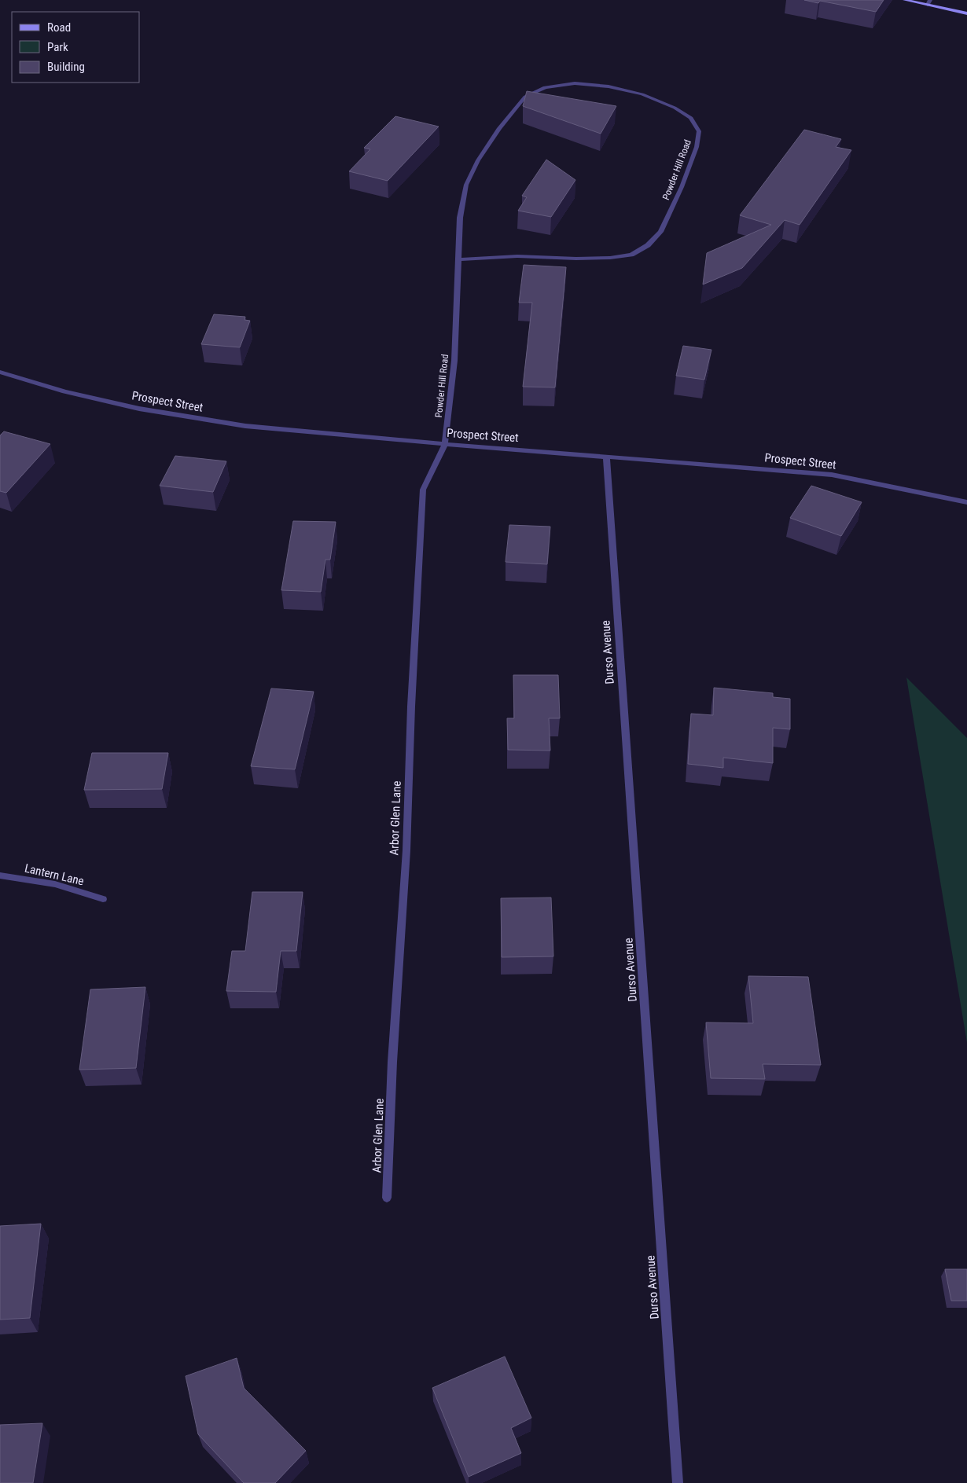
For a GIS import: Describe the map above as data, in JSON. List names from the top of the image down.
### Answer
{
  "streets": {
    "street": [
      "Powder Hill Road",
      "Prospect Street",
      "Durso Avenue",
      "Arbor Glen Lane",
      "Lantern Lane"
    ]
  },
  "crossings": [
    ["Powder Hill Road", "Prospect Street"],
    ["Powder Hill Road", "Arbor Glen Lane"],
    ["Prospect Street", "Durso Avenue"],
    ["Prospect Street", "Arbor Glen Lane"]
  ],
  "legend": ["Road", "Park", "Building"]
}
